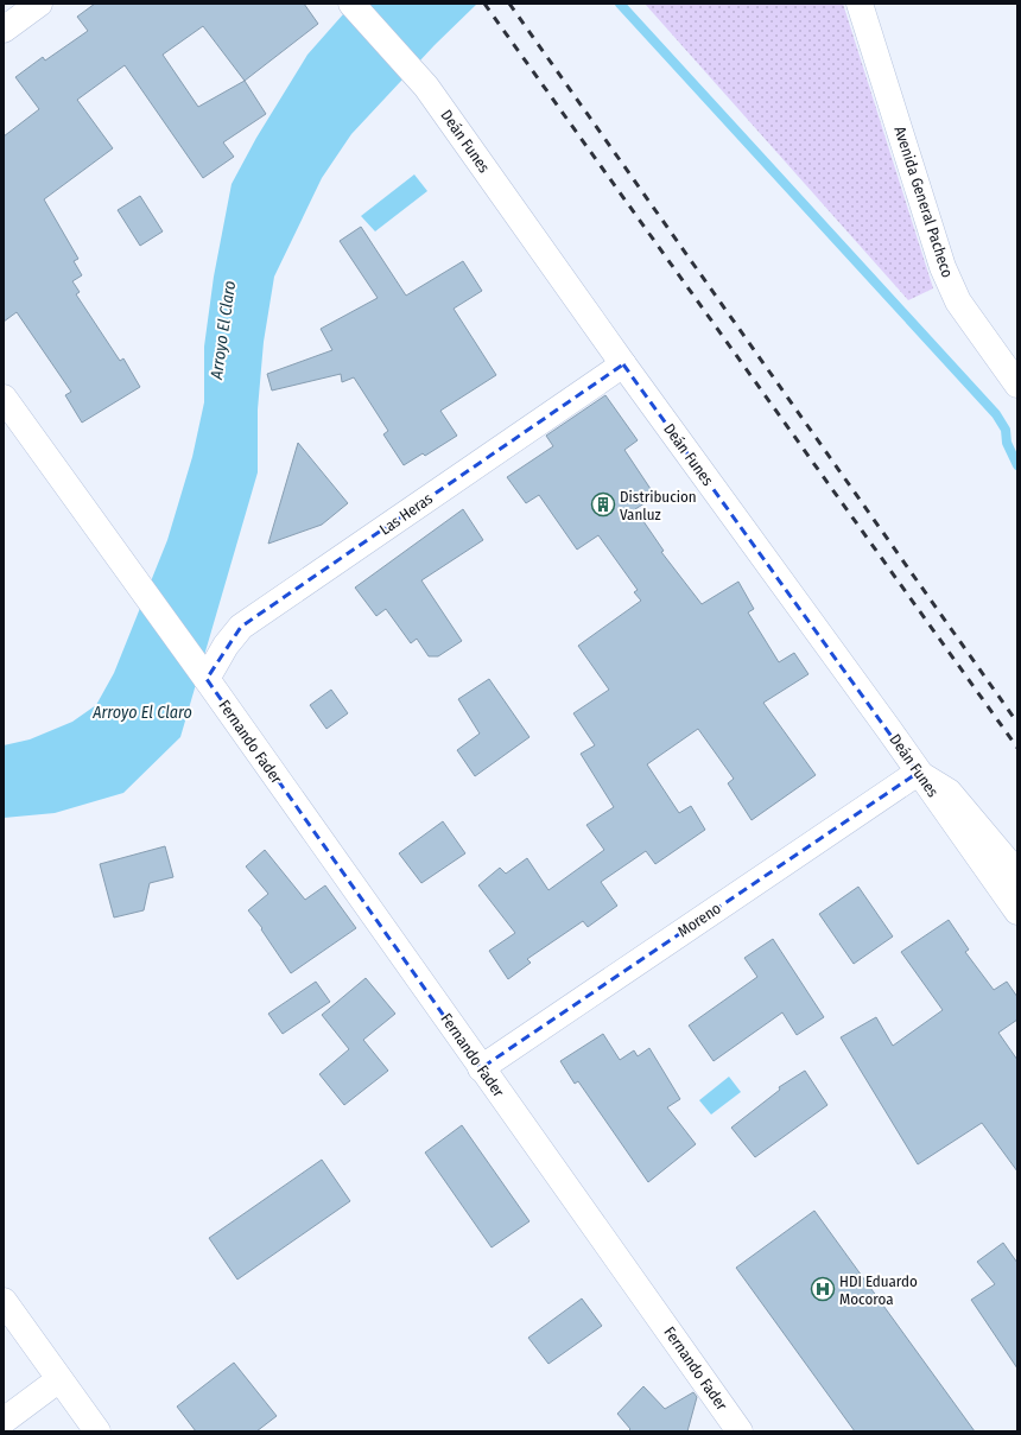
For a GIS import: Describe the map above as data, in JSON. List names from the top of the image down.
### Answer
{
  "streets": {
    "street": [
      "Deán Funes",
      "Avenida General Pacheco",
      "Las Heras",
      "Fernando Fader",
      "Moreno"
    ]
  },
  "crossings": [
    ["Deán Funes", "Las Heras"],
    ["Deán Funes", "Moreno"],
    ["Las Heras", "Fernando Fader"],
    ["Fernando Fader", "Moreno"]
  ],
  "water": ["Arroyo El Claro"],
  "places": {
    "building": ["Distribucion Vanluz"],
    "hospital": ["HDI Eduardo Mocoroa"]
  }
}
